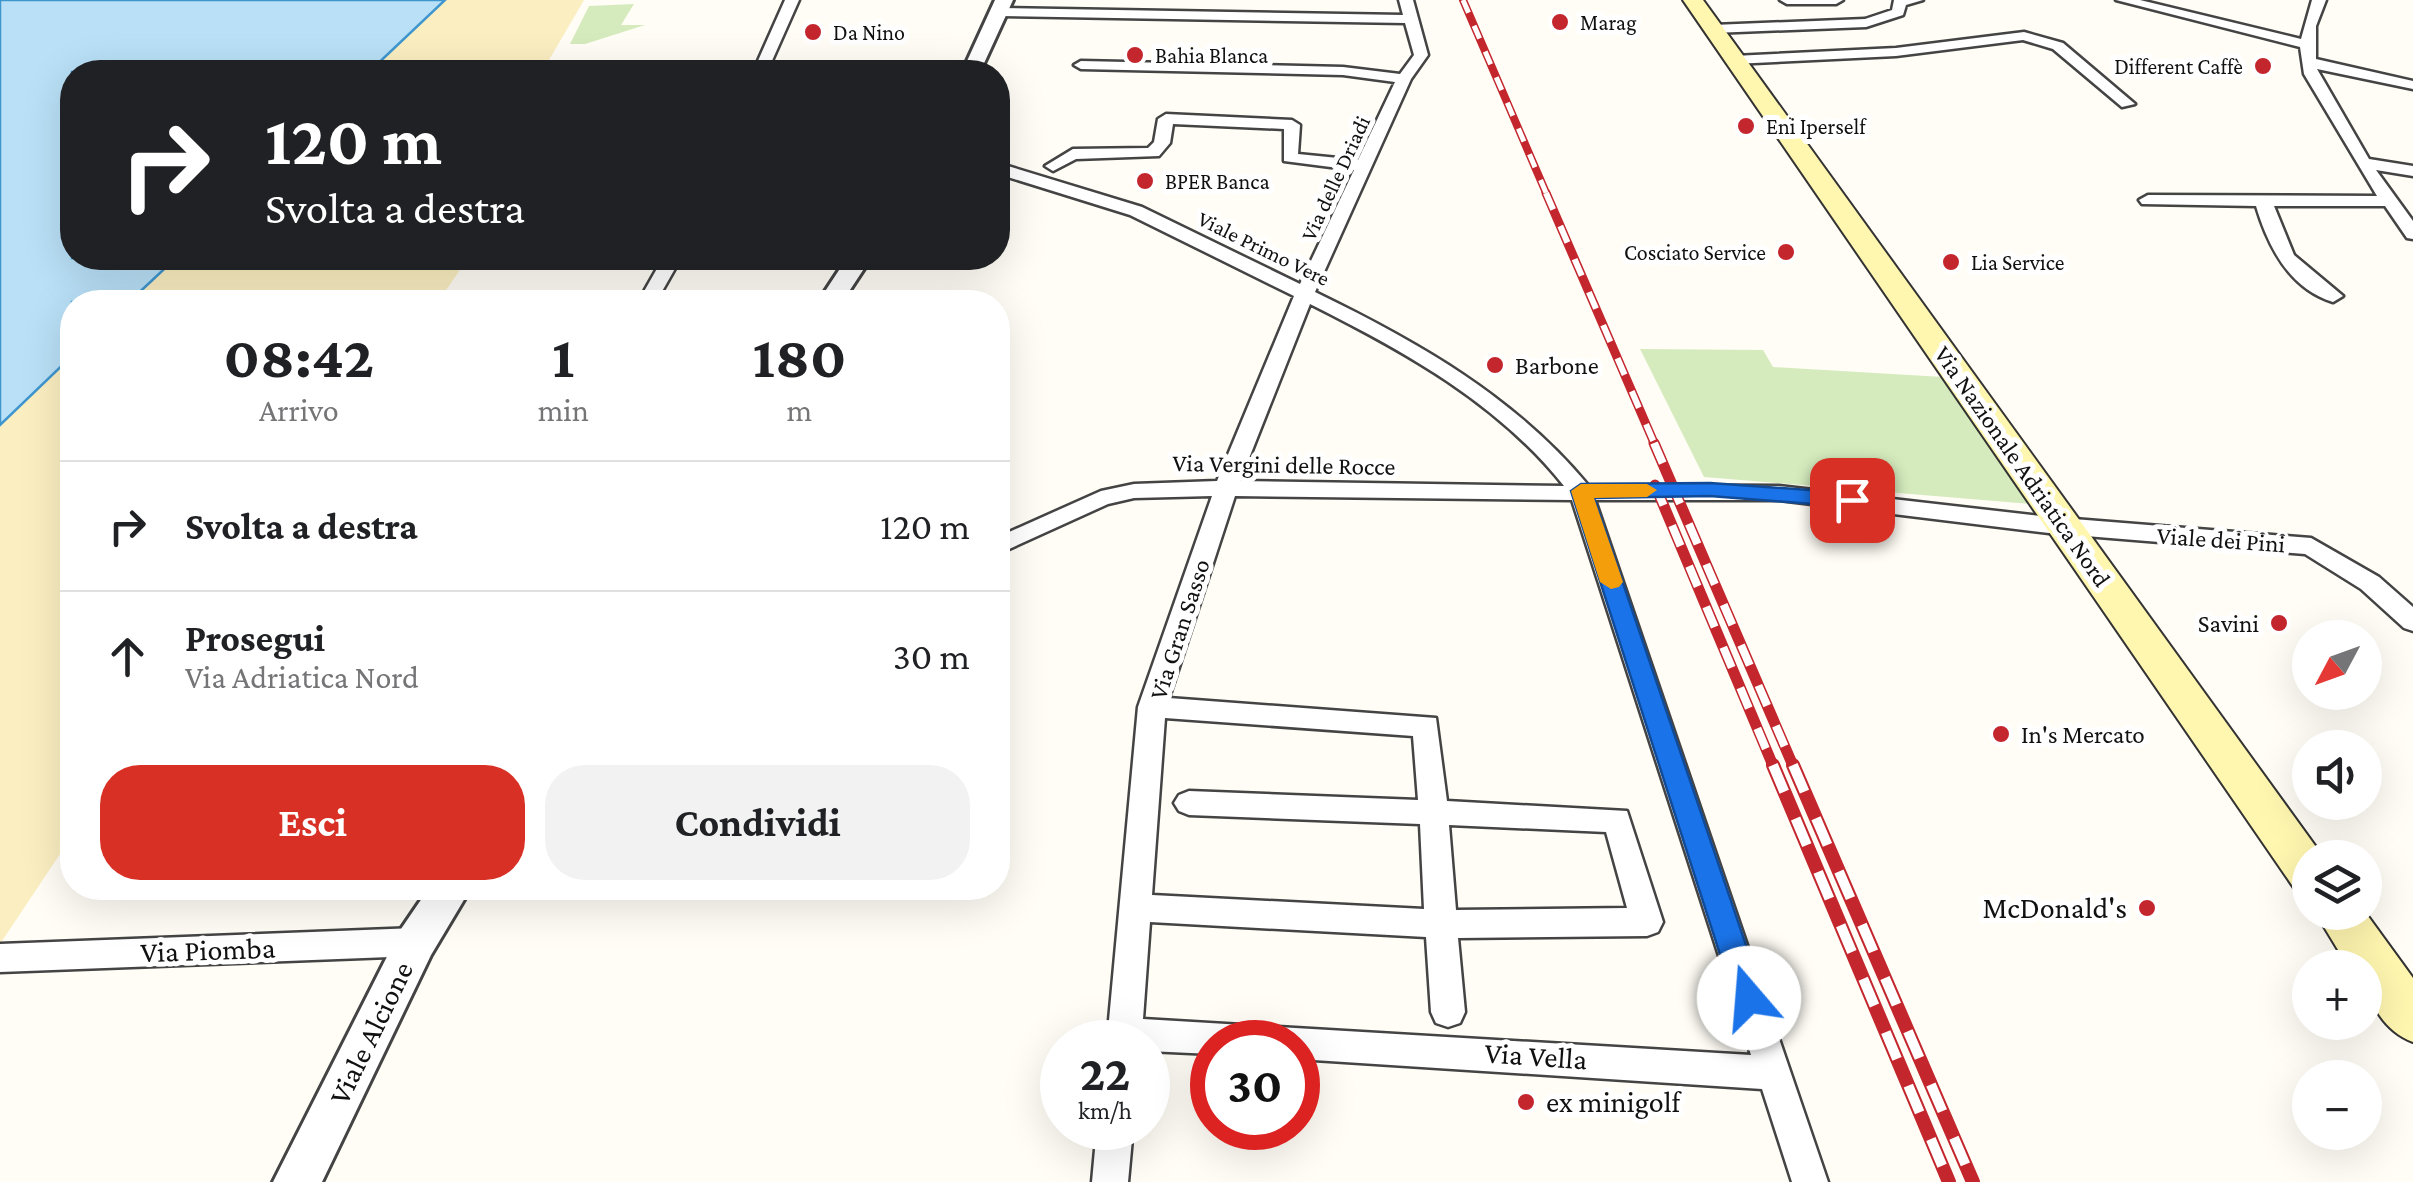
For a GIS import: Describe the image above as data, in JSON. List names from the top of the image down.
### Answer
{
  "streets": {
    "main road": ["Via Nazionale Adriatica Nord"],
    "street": [
      "Via delle Driadi",
      "Viale Primo Vere",
      "Via Vergini delle Rocce",
      "Viale dei Pini",
      "Via Gran Sasso",
      "Via Piomba",
      "Viale Alcione",
      "Via Vella"
    ]
  },
  "crossings": [
    ["Via delle Driadi", "Viale Primo Vere"],
    ["Via delle Driadi", "Via Gran Sasso"],
    ["Viale Primo Vere", "Via Vergini delle Rocce"],
    ["Viale Primo Vere", "Via Gran Sasso"],
    ["Via Vergini delle Rocce", "Viale dei Pini"],
    ["Via Vergini delle Rocce", "Via Gran Sasso"],
    ["Via Nazionale Adriatica Nord", "Viale dei Pini"],
    ["Via Piomba", "Viale Alcione"]
  ],
  "places": [
    "Marag",
    "Da Nino",
    "Bahia Blanca",
    "Different Caffè",
    "Eni Iperself",
    "BPER Banca",
    "Cosciato Service",
    "Lia Service",
    "Barbone",
    "Savini",
    "In's Mercato",
    "McDonald's",
    "ex minigolf"
  ],
  "north": "bottom left",
  "page": {
    "turn": ["120 m", "Svolta a destra"],
    "eta": [
      "08:42",
      "Arrivo",
      "1",
      "min",
      "180",
      "m"
    ],
    "list": [
      {
        "name": "Svolta a destra",
        "value": "120 m"
      },
      {
        "name": "Prosegui",
        "note": "Via Adriatica Nord",
        "value": "30 m"
      }
    ],
    "map_buttons": ["+", "−"],
    "buttons": ["Esci", "Condividi"],
    "speed": "22 km/h",
    "limit": "30"
  }
}
